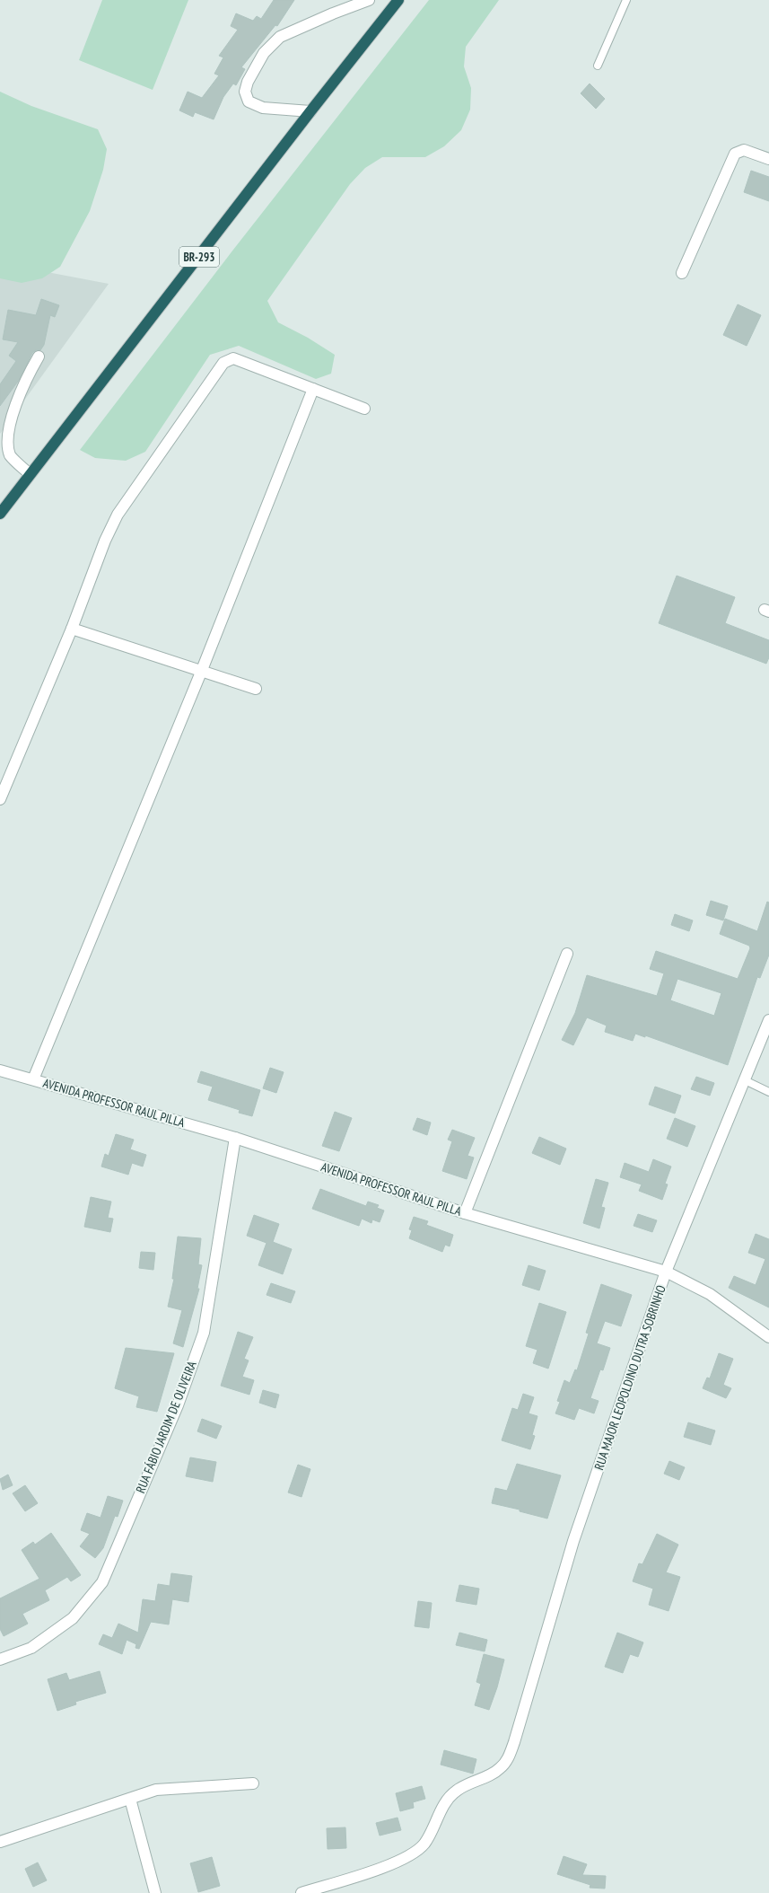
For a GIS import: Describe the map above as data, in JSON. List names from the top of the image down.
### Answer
{
  "streets": {
    "highway": ["BR-293"],
    "street": ["AVENIDA PROFESSOR RAUL PILLA", "RUA MAJOR LEOPOLDINO DUTRA SOBRINHO", "RUA FÁBIO JARDIM DE OLIVEIRA"]
  },
  "crossings": [
    ["AVENIDA PROFESSOR RAUL PILLA", "RUA MAJOR LEOPOLDINO DUTRA SOBRINHO"],
    ["AVENIDA PROFESSOR RAUL PILLA", "RUA FÁBIO JARDIM DE OLIVEIRA"]
  ]
}
